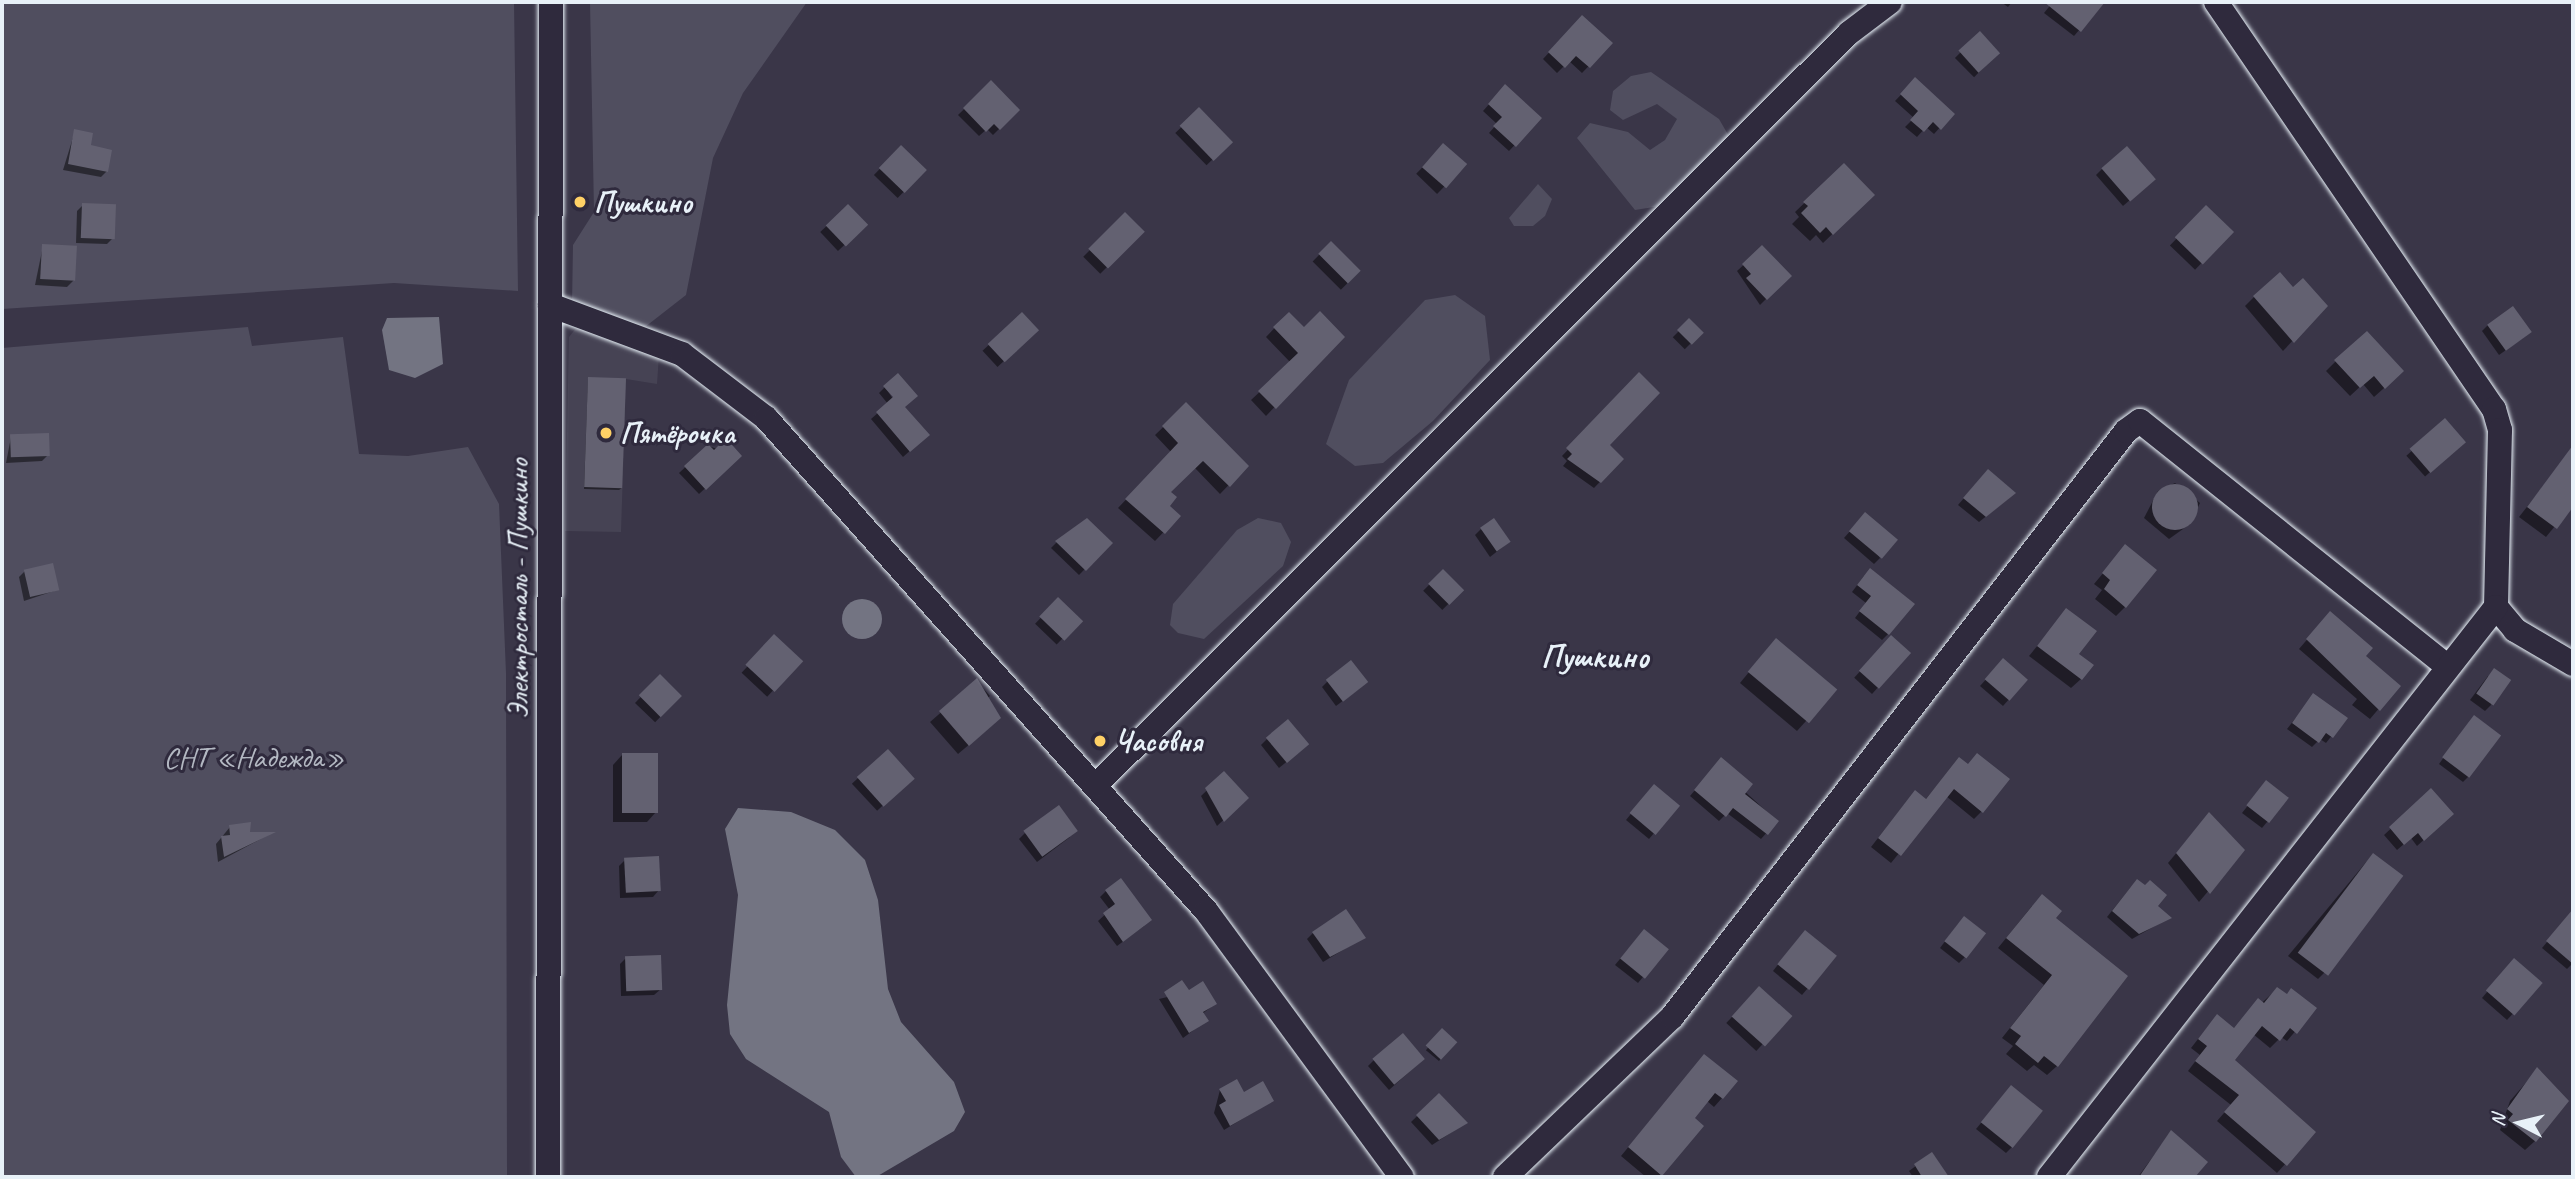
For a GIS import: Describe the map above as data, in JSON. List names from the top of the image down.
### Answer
{
  "streets": {
    "street": ["Электросталь - Пушкино"]
  },
  "districts": ["Пушкино"],
  "parks": ["СНТ «Надежда»"],
  "places": ["Пушкино", "Пятёрочка", "Часовня"],
  "north": "left"
}
